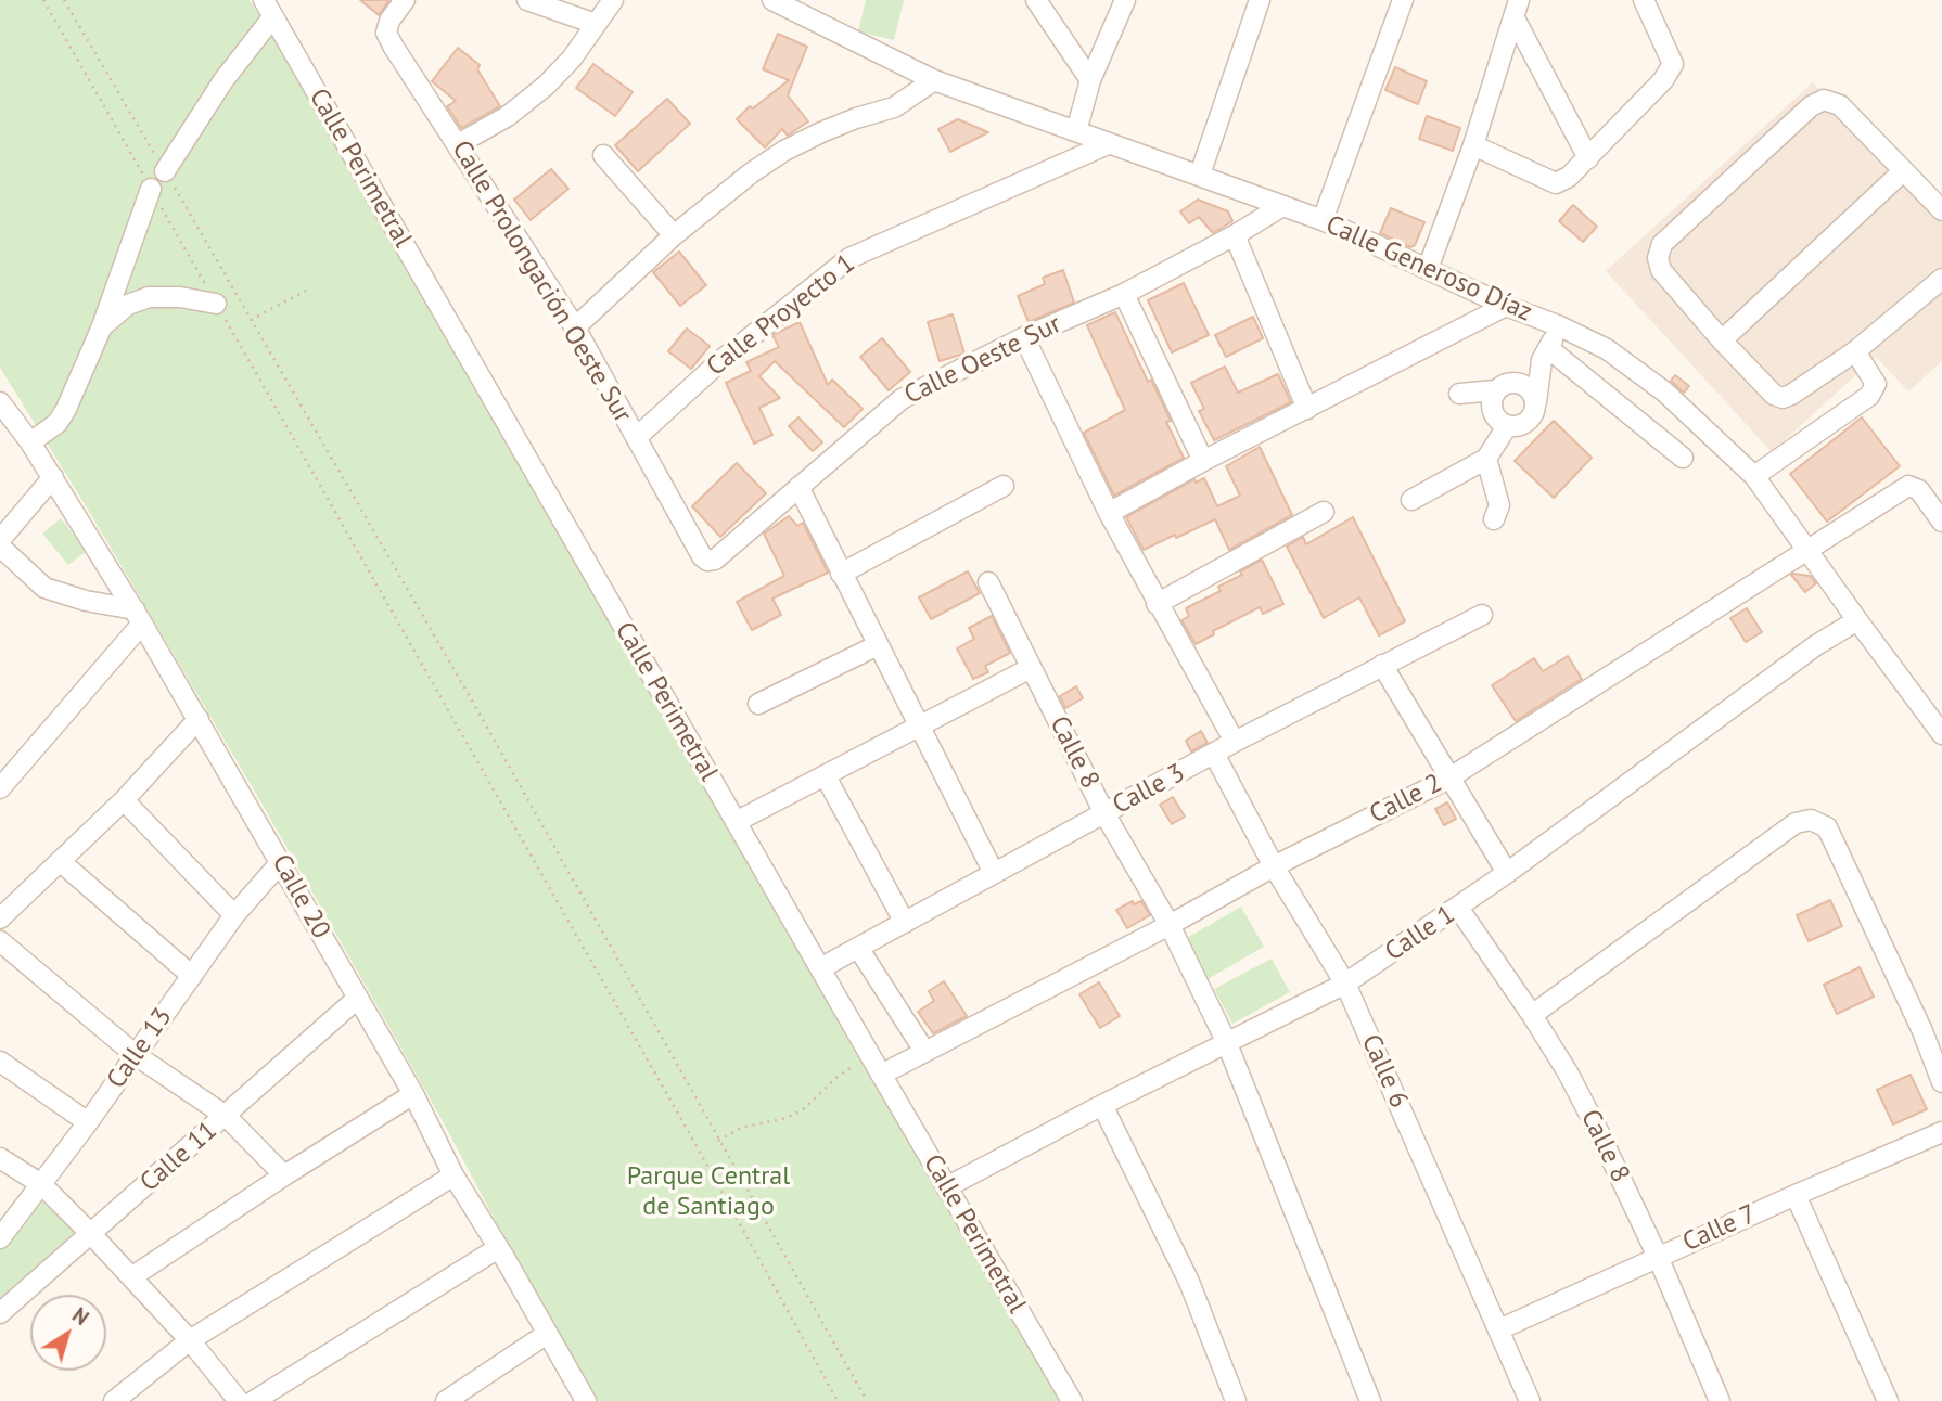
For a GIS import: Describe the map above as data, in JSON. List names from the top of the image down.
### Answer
{
  "streets": {
    "street": [
      "Calle Perimetral",
      "Calle Generoso Díaz",
      "Calle Prolongación Oeste Sur",
      "Calle Proyecto 1",
      "Calle Oeste Sur",
      "Calle 8",
      "Calle 3",
      "Calle 2",
      "Calle 20",
      "Calle 1",
      "Calle 13",
      "Calle 6",
      "Calle 11",
      "Calle 7"
    ]
  },
  "crossings": [
    ["Calle Perimetral", "Calle 3"],
    ["Calle Perimetral", "Calle 2"],
    ["Calle Perimetral", "Calle 1"],
    ["Calle Generoso Díaz", "Calle Proyecto 1"],
    ["Calle Generoso Díaz", "Calle Oeste Sur"],
    ["Calle Generoso Díaz", "Calle 2"],
    ["Calle Generoso Díaz", "Calle 1"],
    ["Calle Prolongación Oeste Sur", "Calle Proyecto 1"],
    ["Calle Prolongación Oeste Sur", "Calle Oeste Sur"],
    ["Calle 8", "Calle 3"],
    ["Calle 8", "Calle 2"],
    ["Calle 8", "Calle 1"],
    ["Calle 8", "Calle 7"],
    ["Calle 3", "Calle 6"],
    ["Calle 2", "Calle 6"],
    ["Calle 20", "Calle 13"],
    ["Calle 20", "Calle 11"],
    ["Calle 1", "Calle 6"],
    ["Calle 6", "Calle 7"]
  ],
  "parks": ["Parque Central de Santiago"],
  "north": "top right"
}
